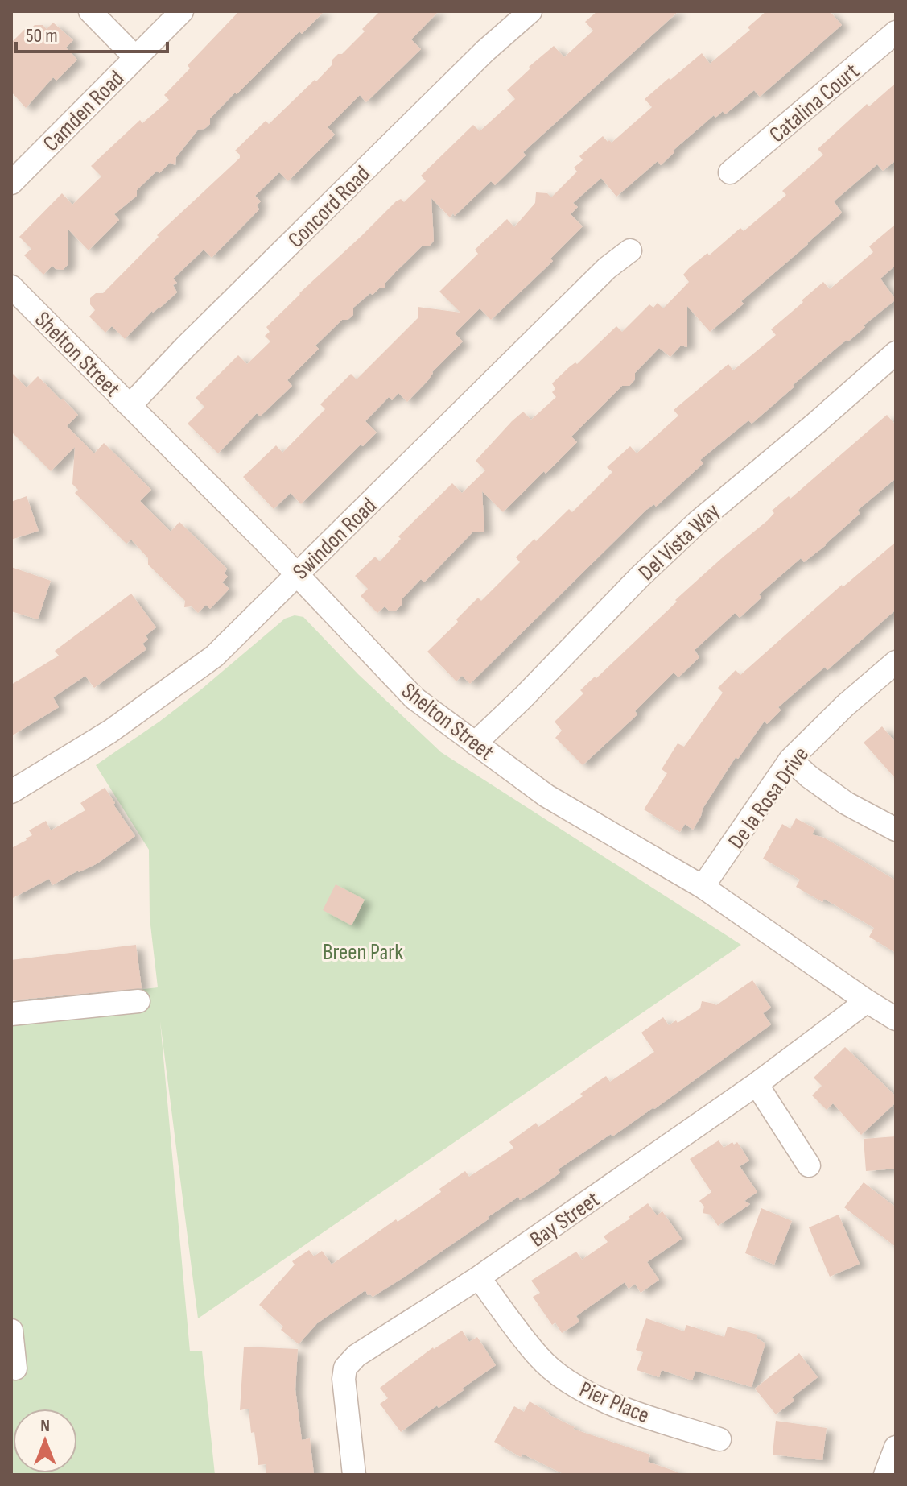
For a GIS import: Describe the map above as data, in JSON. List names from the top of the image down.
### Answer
{
  "streets": {
    "street": [
      "Catalina Court",
      "Camden Road",
      "Concord Road",
      "Shelton Street",
      "Swindon Road",
      "Del Vista Way",
      "De la Rosa Drive",
      "Bay Street",
      "Pier Place"
    ]
  },
  "crossings": [
    ["Concord Road", "Shelton Street"],
    ["Shelton Street", "Swindon Road"],
    ["Shelton Street", "Del Vista Way"],
    ["Shelton Street", "De la Rosa Drive"],
    ["Shelton Street", "Bay Street"],
    ["Bay Street", "Pier Place"]
  ],
  "parks": ["Breen Park"],
  "scale_bar": "50 m",
  "north": "top"
}
